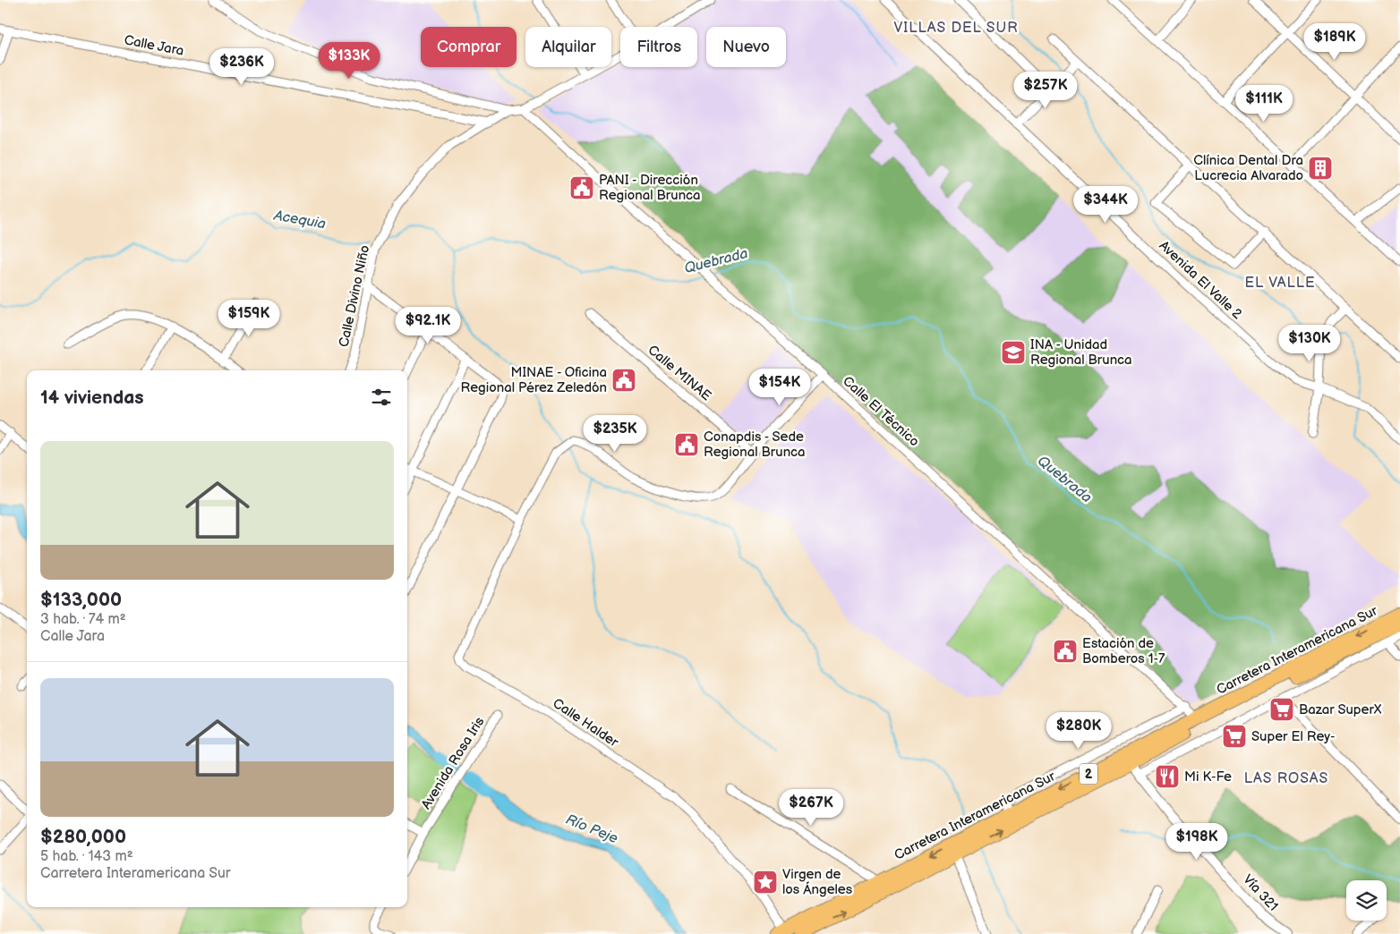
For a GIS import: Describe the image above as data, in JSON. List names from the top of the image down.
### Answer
{
  "streets": {
    "highway": ["Carretera Interamericana Sur", "2"],
    "street": [
      "Calle Jara",
      "Avenida El Valle 2",
      "Calle Divino Niño",
      "Calle MINAE",
      "Calle El Técnico",
      "Calle Halder",
      "Avenida Rosa Iris",
      "Vía 321"
    ]
  },
  "crossings": [
    ["Calle Jara", "Calle Divino Niño"],
    ["Calle Divino Niño", "Calle El Técnico"],
    ["Calle MINAE", "Calle Halder"],
    ["Calle El Técnico", "Carretera Interamericana Sur"],
    ["Calle El Técnico", "Calle Halder"],
    ["Carretera Interamericana Sur", "Calle Halder"],
    ["Carretera Interamericana Sur", "Vía 321"]
  ],
  "districts": ["VILLAS DEL SUR", "EL VALLE", "LAS ROSAS"],
  "water": ["Acequia", "Quebrada", "Río Peje"],
  "places": {
    "building": ["Clínica Dental Dra Lucrecia Alvarado"],
    "public building": [
      "PANI - Dirección Regional Brunca",
      "MINAE - Oficina Regional Pérez Zeledón",
      "Conapdis - Sede Regional Brunca",
      "Estación de Bomberos 1-7"
    ],
    "school or university": ["INA - Unidad Regional Brunca"],
    "supermarket": ["Bazar SuperX", "Super El Rey-"],
    "restaurant": ["Mi K-Fe"],
    "place": ["Virgen de los Ángeles"]
  },
  "page": {
    "price": [
      "$189K",
      "$133K",
      "$236K",
      "$257K",
      "$111K",
      "$344K",
      "$159K",
      "$92.1K",
      "$130K",
      "$154K",
      "$235K",
      "$280K",
      "$267K",
      "$198K"
    ],
    "chip": [
      "Comprar",
      "Alquilar",
      "Filtros",
      "Nuevo"
    ],
    "heading": "14 viviendas",
    "list": [
      {
        "name": "$133,000",
        "note": "3 hab. · 74 m² · Calle Jara"
      },
      {
        "name": "$280,000",
        "note": "5 hab. · 143 m² · Carretera Interamericana Sur"
      }
    ]
  }
}
